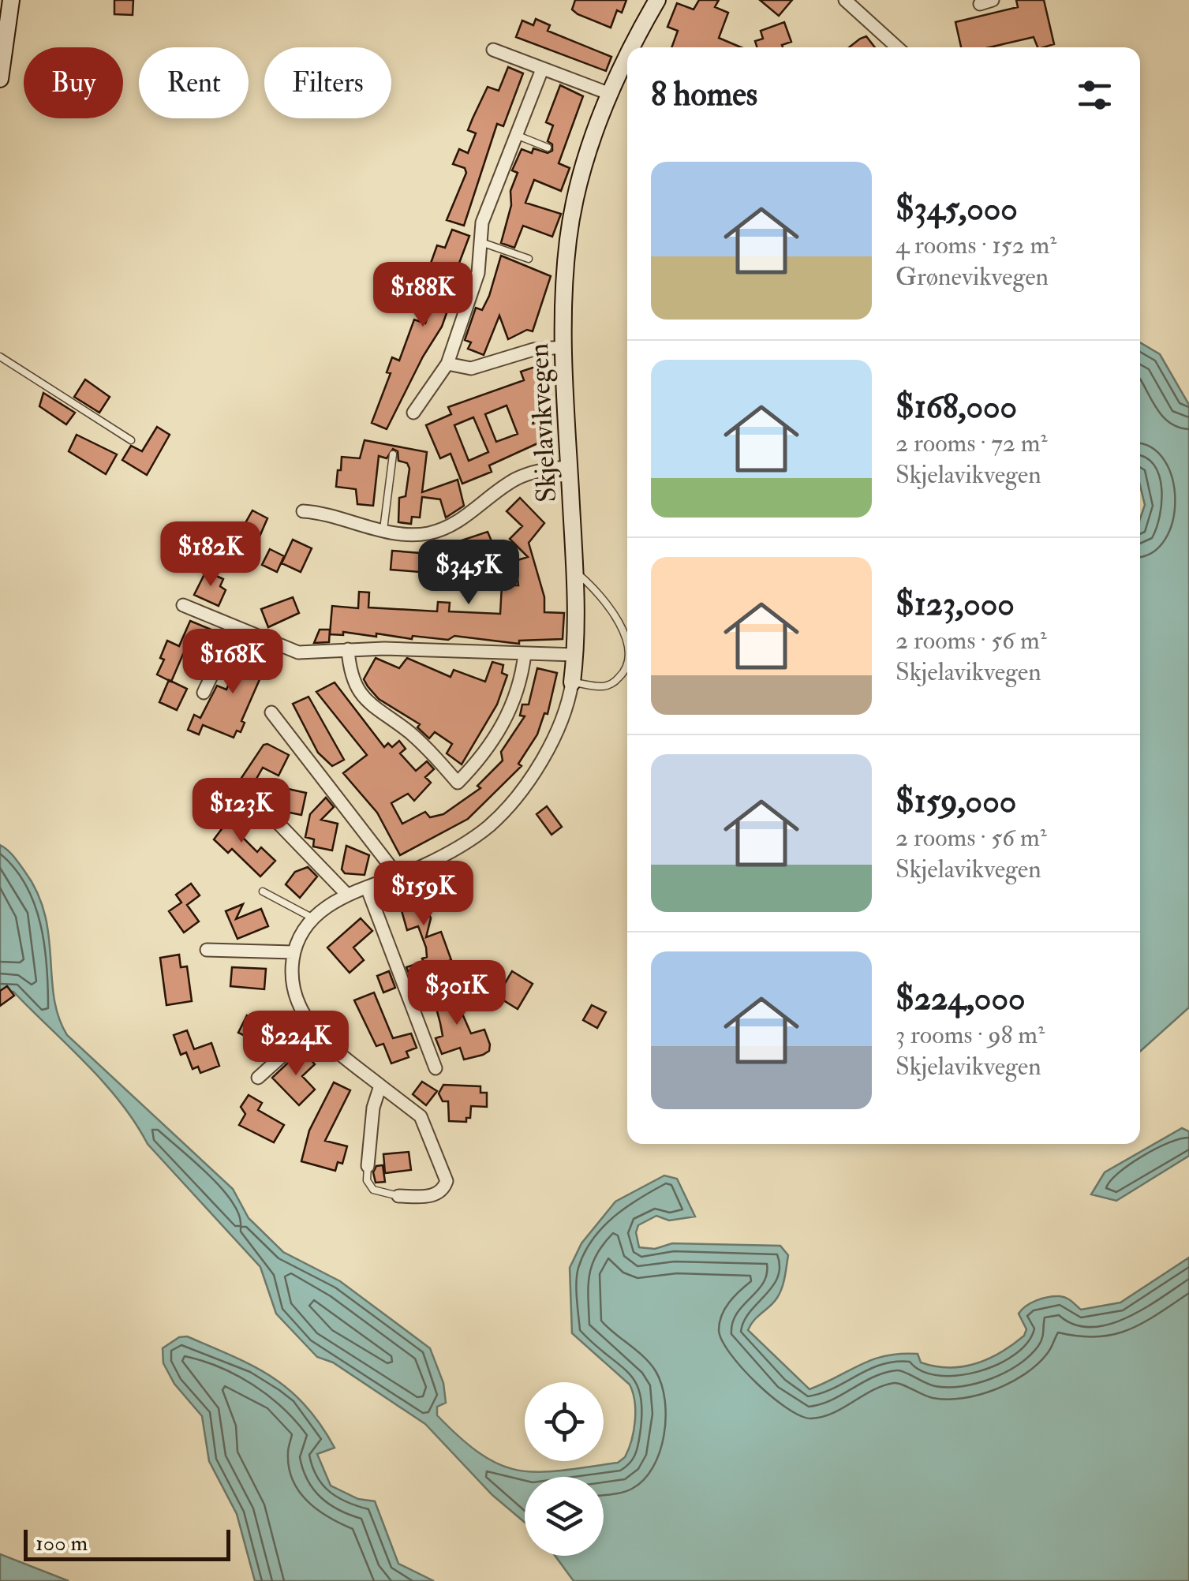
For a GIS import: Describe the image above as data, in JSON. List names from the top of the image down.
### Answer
{
  "streets": {
    "main road": ["Skjelavikvegen"]
  },
  "scale_bar": "100 m",
  "page": {
    "chip": ["Buy", "Rent", "Filters"],
    "heading": "8 homes",
    "list": [
      {
        "name": "$345,000",
        "note": "4 rooms · 152 m² · Grønevikvegen"
      },
      {
        "name": "$168,000",
        "note": "2 rooms · 72 m² · Skjelavikvegen"
      },
      {
        "name": "$123,000",
        "note": "2 rooms · 56 m² · Skjelavikvegen"
      },
      {
        "name": "$159,000",
        "note": "2 rooms · 56 m² · Skjelavikvegen"
      },
      {
        "name": "$224,000",
        "note": "3 rooms · 98 m² · Skjelavikvegen"
      }
    ],
    "price": [
      "$188K",
      "$182K",
      "$345K",
      "$168K",
      "$123K",
      "$159K",
      "$301K",
      "$224K"
    ],
    "scale": "100 m"
  }
}
